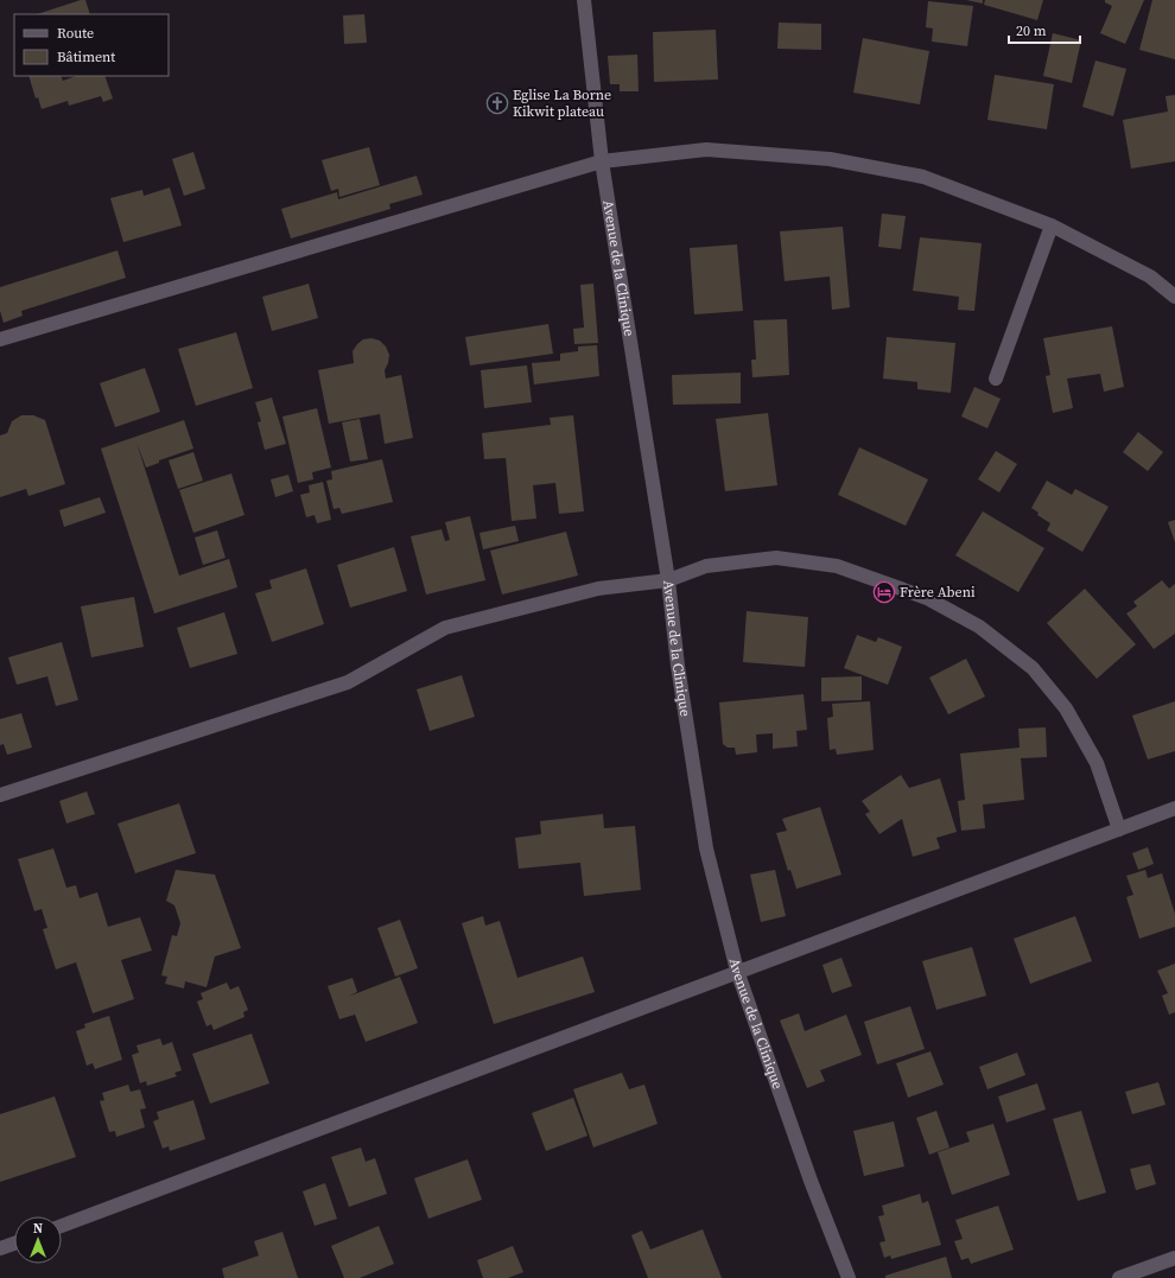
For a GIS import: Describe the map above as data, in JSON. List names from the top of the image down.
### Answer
{
  "streets": {
    "street": ["Avenue de la Clinique"]
  },
  "places": {
    "church": ["Eglise La Borne Kikwit plateau"],
    "hotel": ["Frère Abeni"]
  },
  "legend": ["Route", "Bâtiment"],
  "scale_bar": "20 m",
  "north": "top"
}
